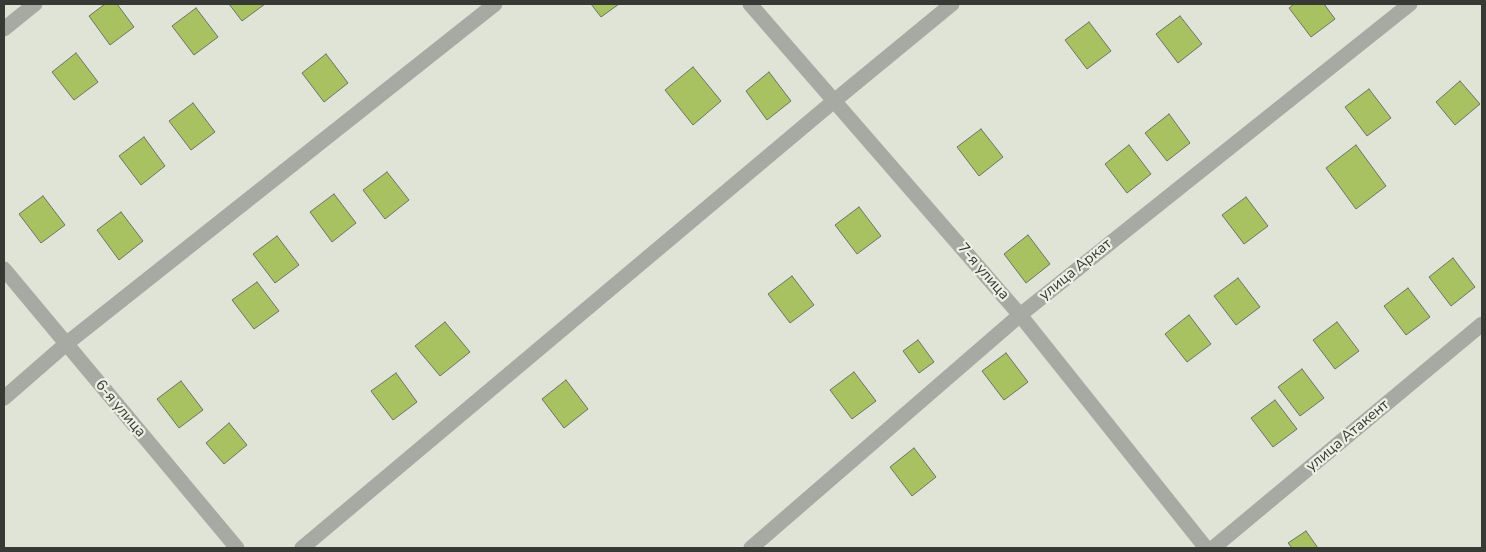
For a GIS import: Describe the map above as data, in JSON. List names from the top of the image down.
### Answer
{
  "streets": {
    "street": [
      "улица Аркат",
      "7-я улица",
      "6-я улица",
      "улица Атакент"
    ]
  },
  "crossings": [
    ["улица Аркат", "7-я улица"]
  ]
}
